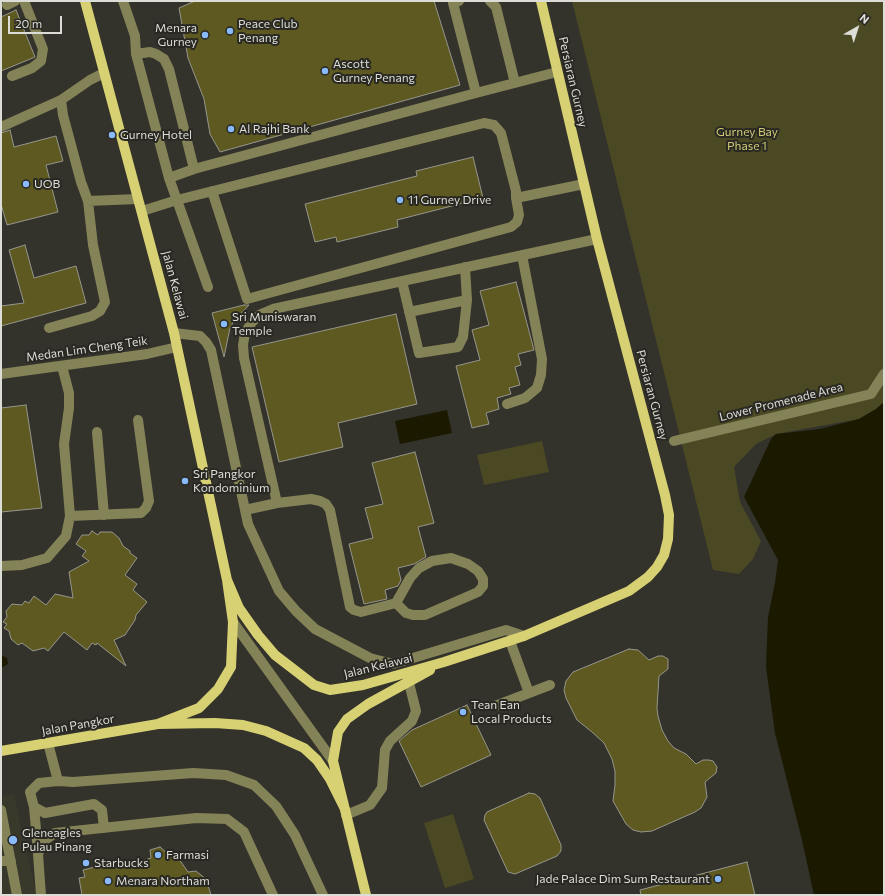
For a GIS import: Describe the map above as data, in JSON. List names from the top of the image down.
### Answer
{
  "streets": {
    "main road": ["Persiaran Gurney", "Jalan Kelawai", "Jalan Pangkor"],
    "street": ["Medan Lim Cheng Teik", "Lower Promenade Area"]
  },
  "crossings": [
    ["Persiaran Gurney", "Jalan Kelawai"],
    ["Jalan Kelawai", "Medan Lim Cheng Teik"],
    ["Jalan Kelawai", "Jalan Pangkor"]
  ],
  "parks": ["Gurney Bay Phase 1"],
  "places": [
    "Peace Club Penang",
    "Menara Gurney",
    "Ascott Gurney Penang",
    "Al Rajhi Bank",
    "Gurney Hotel",
    "UOB",
    "11 Gurney Drive",
    "Sri Muniswaran Temple",
    "Sri Pangkor Kondominium",
    "Tean Ean Local Products",
    "Gleneagles Pulau Pinang",
    "Farmasi",
    "Starbucks",
    "Jade Palace Dim Sum Restaurant",
    "Menara Northam"
  ],
  "scale_bar": "20 m",
  "north": "top right"
}
